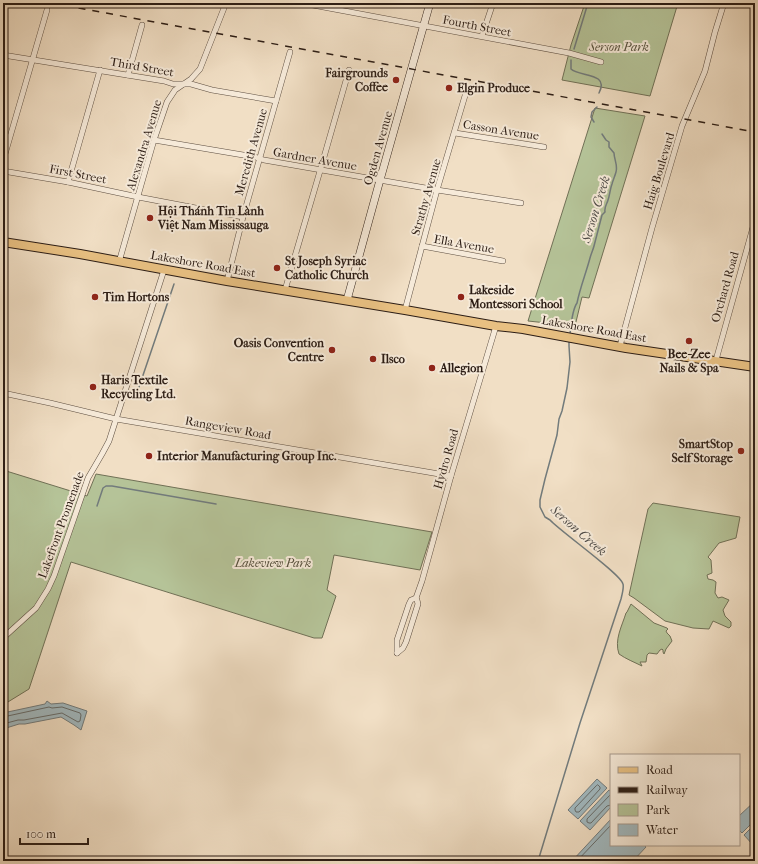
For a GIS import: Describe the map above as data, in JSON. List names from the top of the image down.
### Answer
{
  "streets": {
    "main road": ["Lakeshore Road East"],
    "street": [
      "Fourth Street",
      "Third Street",
      "Casson Avenue",
      "Alexandra Avenue",
      "Ogden Avenue",
      "Meredith Avenue",
      "Gardner Avenue",
      "Haig Boulevard",
      "First Street",
      "Strathy Avenue",
      "Ella Avenue",
      "Orchard Road",
      "Rangeview Road",
      "Hydro Road",
      "Lakefront Promenade"
    ]
  },
  "crossings": [
    ["Fourth Street", "Ogden Avenue"],
    ["Third Street", "Alexandra Avenue"],
    ["Third Street", "Meredith Avenue"],
    ["Casson Avenue", "Strathy Avenue"],
    ["Alexandra Avenue", "Gardner Avenue"],
    ["Alexandra Avenue", "First Street"],
    ["Alexandra Avenue", "Lakeshore Road East"],
    ["Ogden Avenue", "Gardner Avenue"],
    ["Ogden Avenue", "Lakeshore Road East"],
    ["Meredith Avenue", "Gardner Avenue"],
    ["Meredith Avenue", "First Street"],
    ["Meredith Avenue", "Lakeshore Road East"],
    ["Gardner Avenue", "Strathy Avenue"],
    ["Haig Boulevard", "Lakeshore Road East"],
    ["Strathy Avenue", "Ella Avenue"],
    ["Strathy Avenue", "Lakeshore Road East"],
    ["Lakeshore Road East", "Orchard Road"],
    ["Lakeshore Road East", "Hydro Road"],
    ["Lakeshore Road East", "Lakefront Promenade"],
    ["Rangeview Road", "Hydro Road"],
    ["Rangeview Road", "Lakefront Promenade"]
  ],
  "water": ["Serson Creek"],
  "parks": ["Serson Park", "Lakeview Park"],
  "places": [
    "Fairgrounds Coffee",
    "Elgin Produce",
    "Hội Thánh Tin Lành Việt Nam Mississauga",
    "St Joseph Syriac Catholic Church",
    "Tim Hortons",
    "Lakeside Montessori School",
    "Bee-Zee Nails & Spa",
    "Oasis Convention Centre",
    "Ilsco",
    "Allegion",
    "Haris Textile Recycling Ltd.",
    "SmartStop Self Storage",
    "Interior Manufacturing Group Inc."
  ],
  "legend": [
    "Road",
    "Railway",
    "Park",
    "Water"
  ],
  "scale_bar": "100 m"
}
